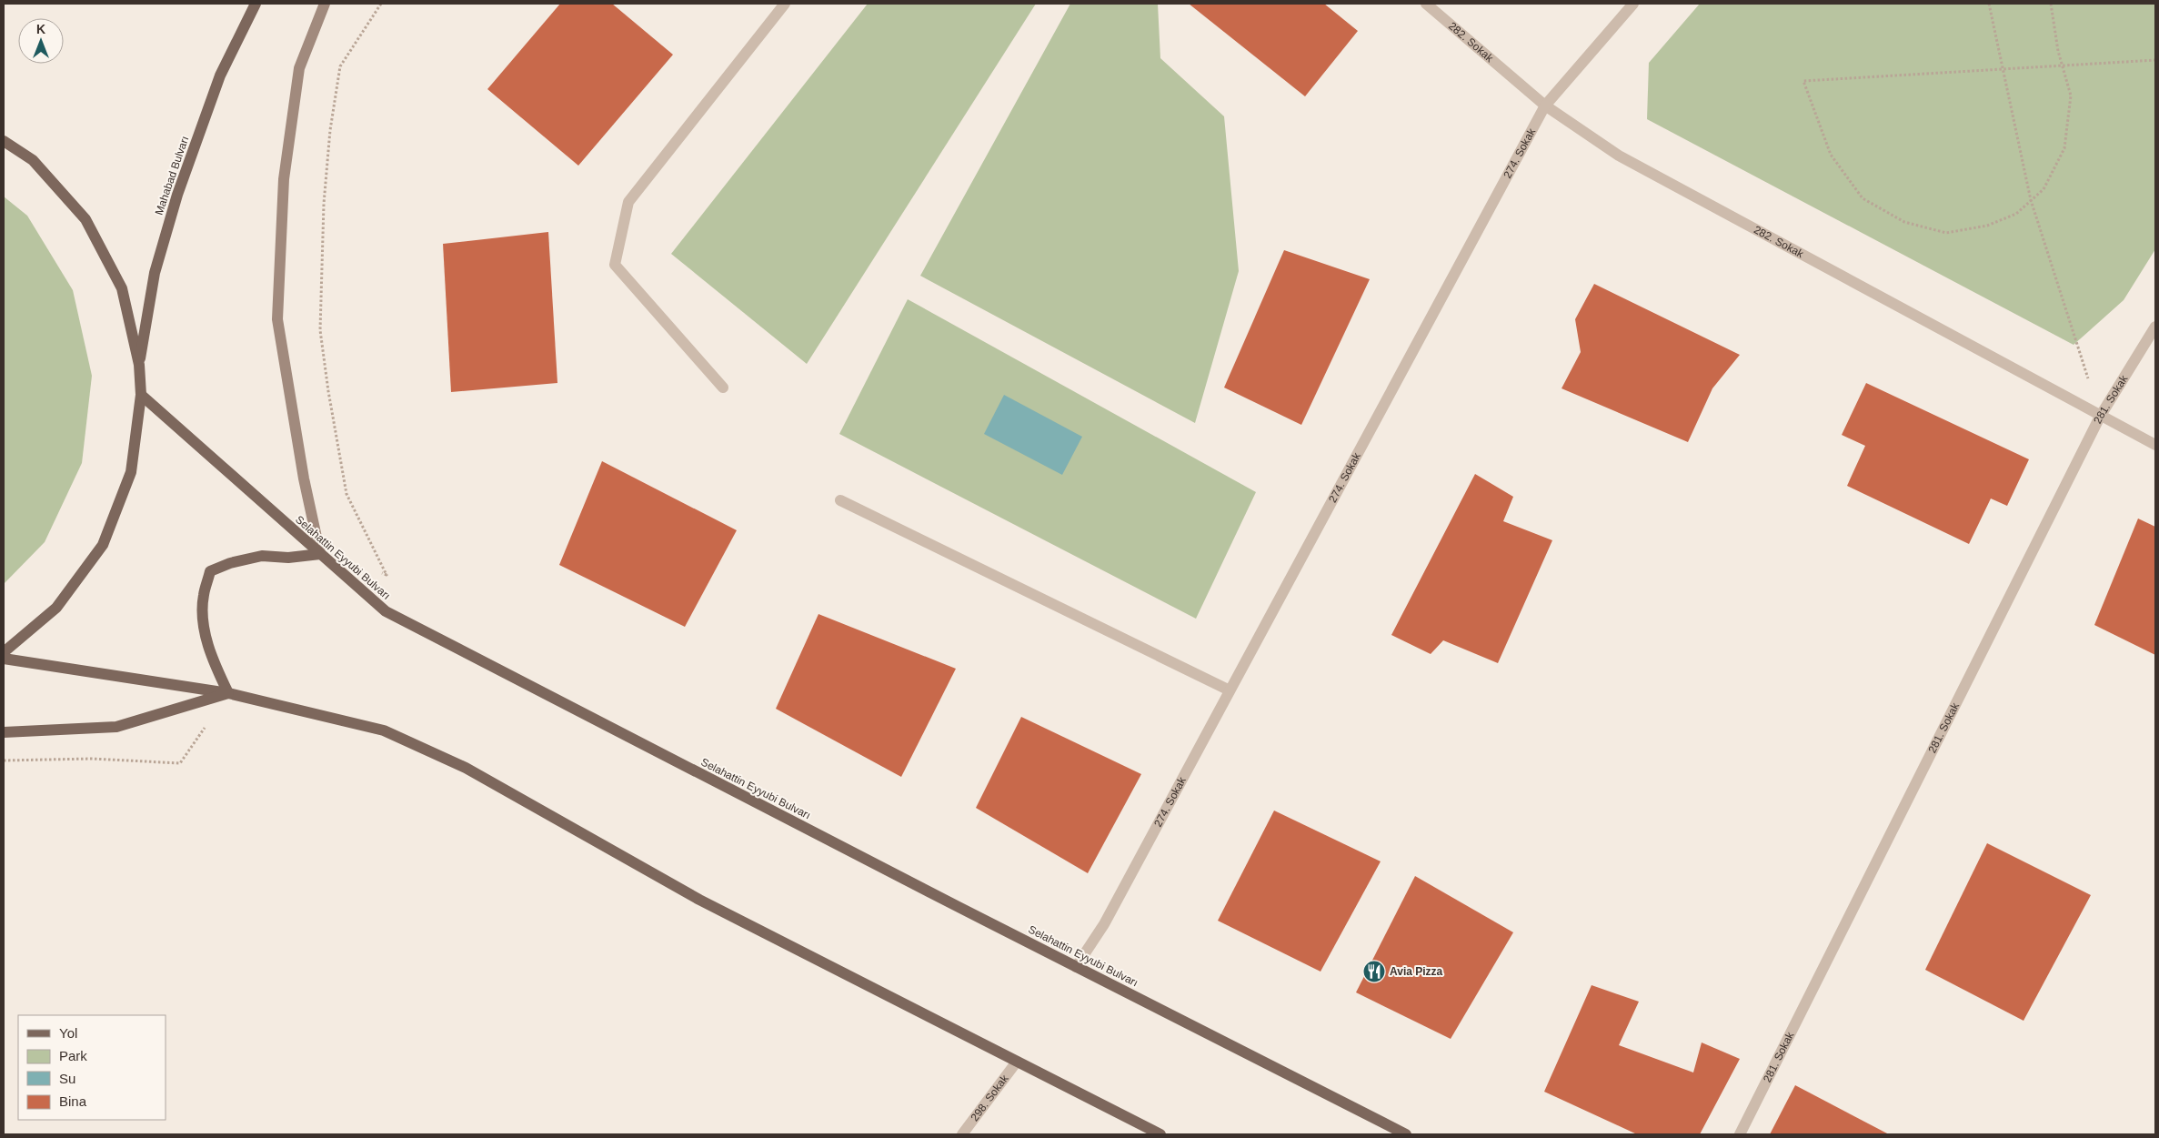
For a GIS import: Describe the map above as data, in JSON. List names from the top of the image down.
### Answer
{
  "streets": {
    "main road": ["Mahabad Bulvarı", "Selahattin Eyyubi Bulvarı"],
    "street": [
      "282. Sokak",
      "274. Sokak",
      "281. Sokak",
      "298. Sokak"
    ]
  },
  "crossings": [
    ["282. Sokak", "274. Sokak"],
    ["282. Sokak", "281. Sokak"],
    ["274. Sokak", "Selahattin Eyyubi Bulvarı"]
  ],
  "places": {
    "restaurant": ["Avia Pizza"]
  },
  "legend": [
    "Yol",
    "Park",
    "Su",
    "Bina"
  ],
  "north": "top"
}
